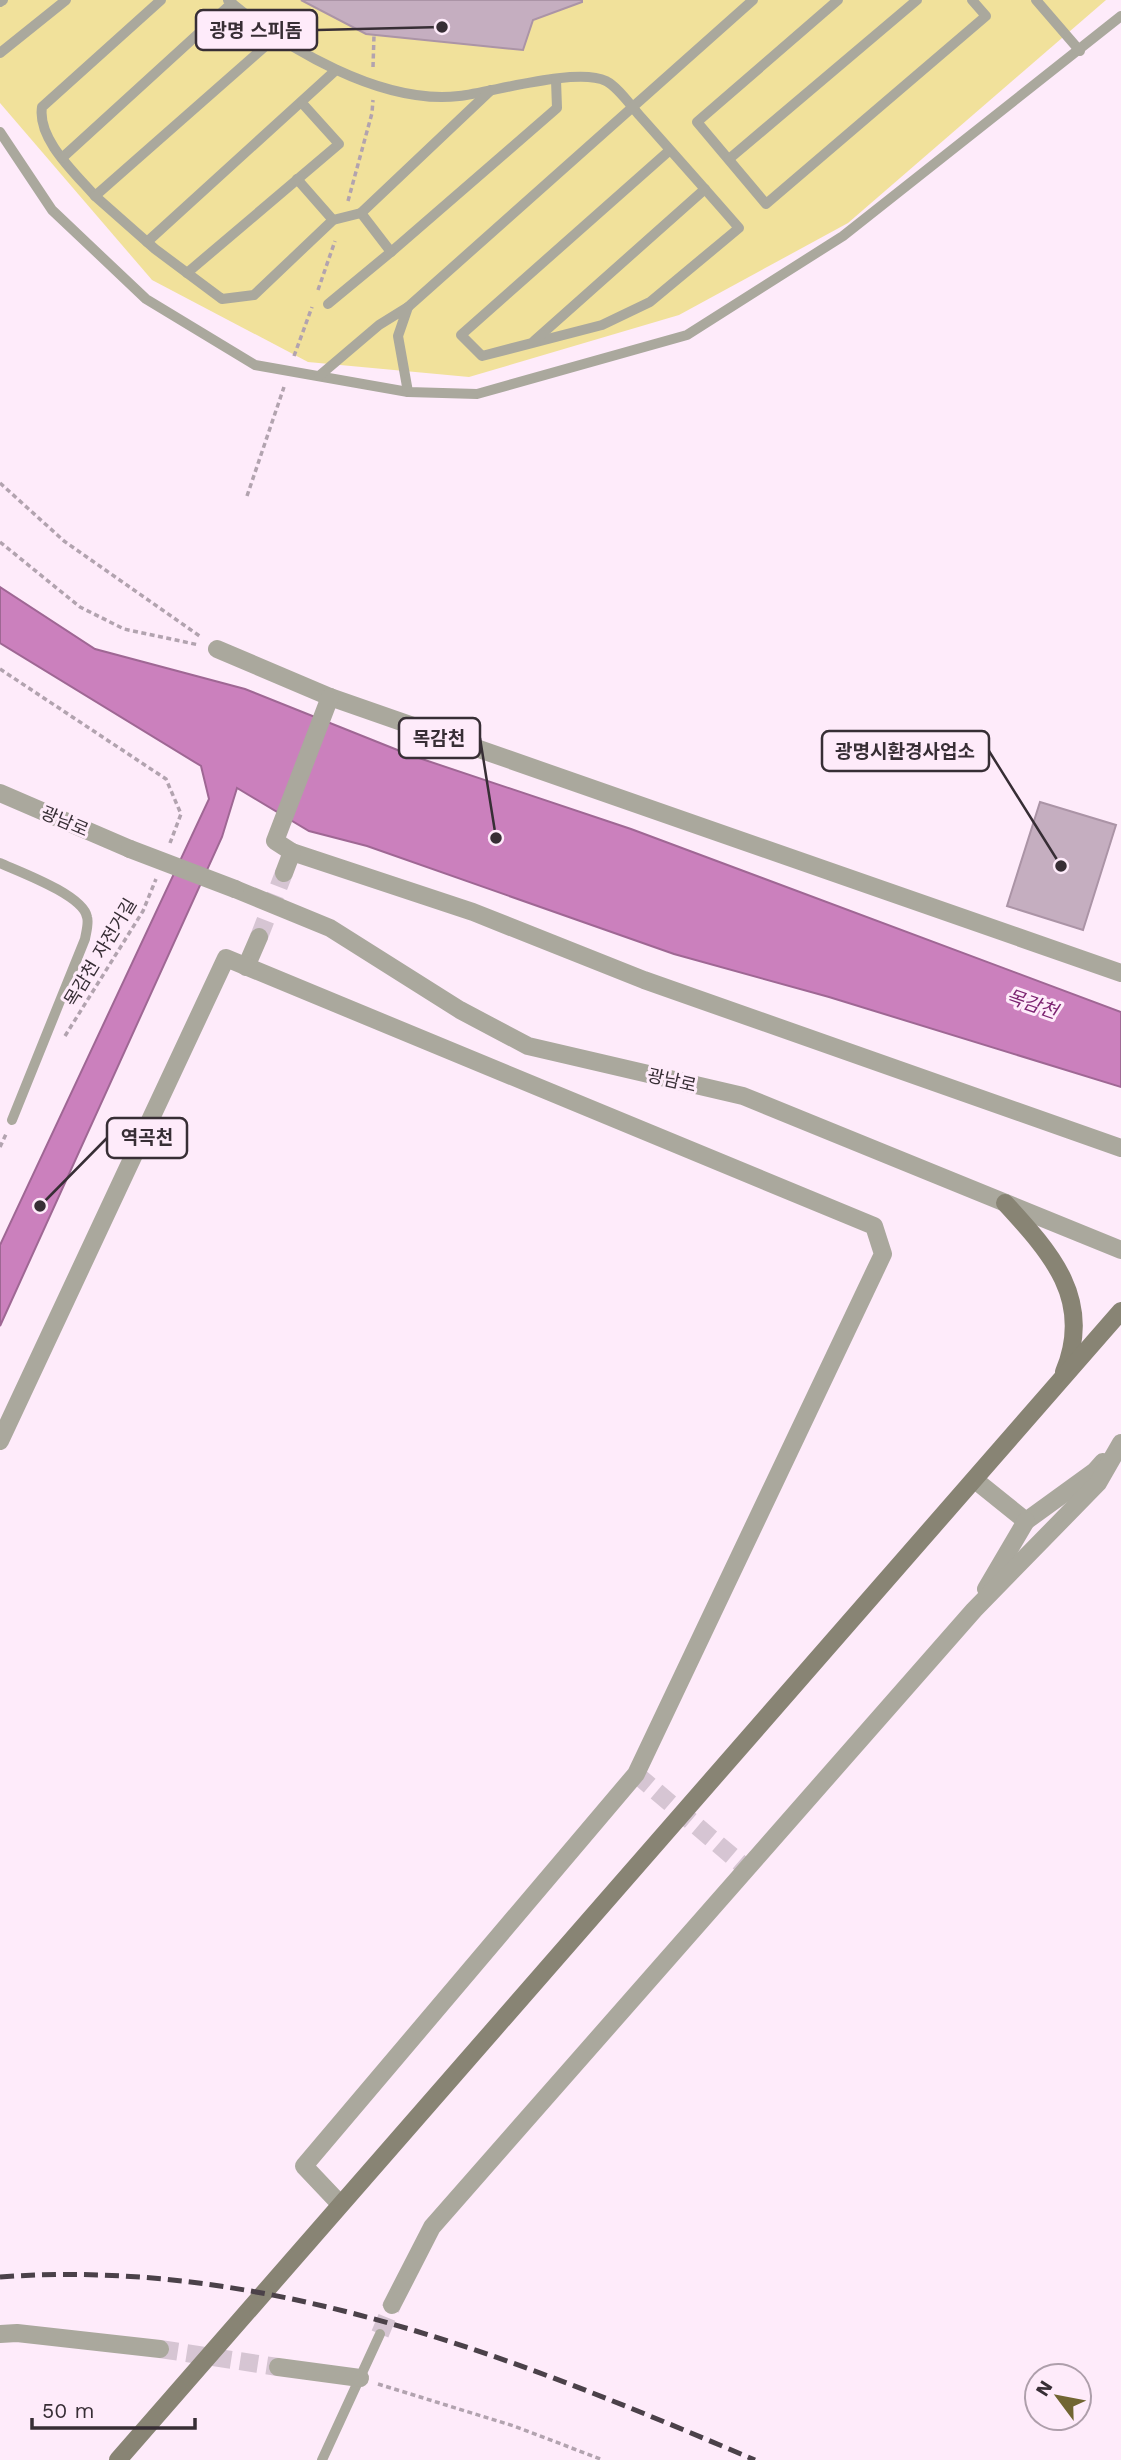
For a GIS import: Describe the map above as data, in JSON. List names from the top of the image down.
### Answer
{
  "streets": {
    "street": ["광남로"],
    "path": ["목감천 자전거길"]
  },
  "water": ["목감천"],
  "places": [
    "광명 스피돔",
    "목감천",
    "광명시환경사업소",
    "역곡천"
  ],
  "scale_bar": "50 m",
  "north": "top left"
}
